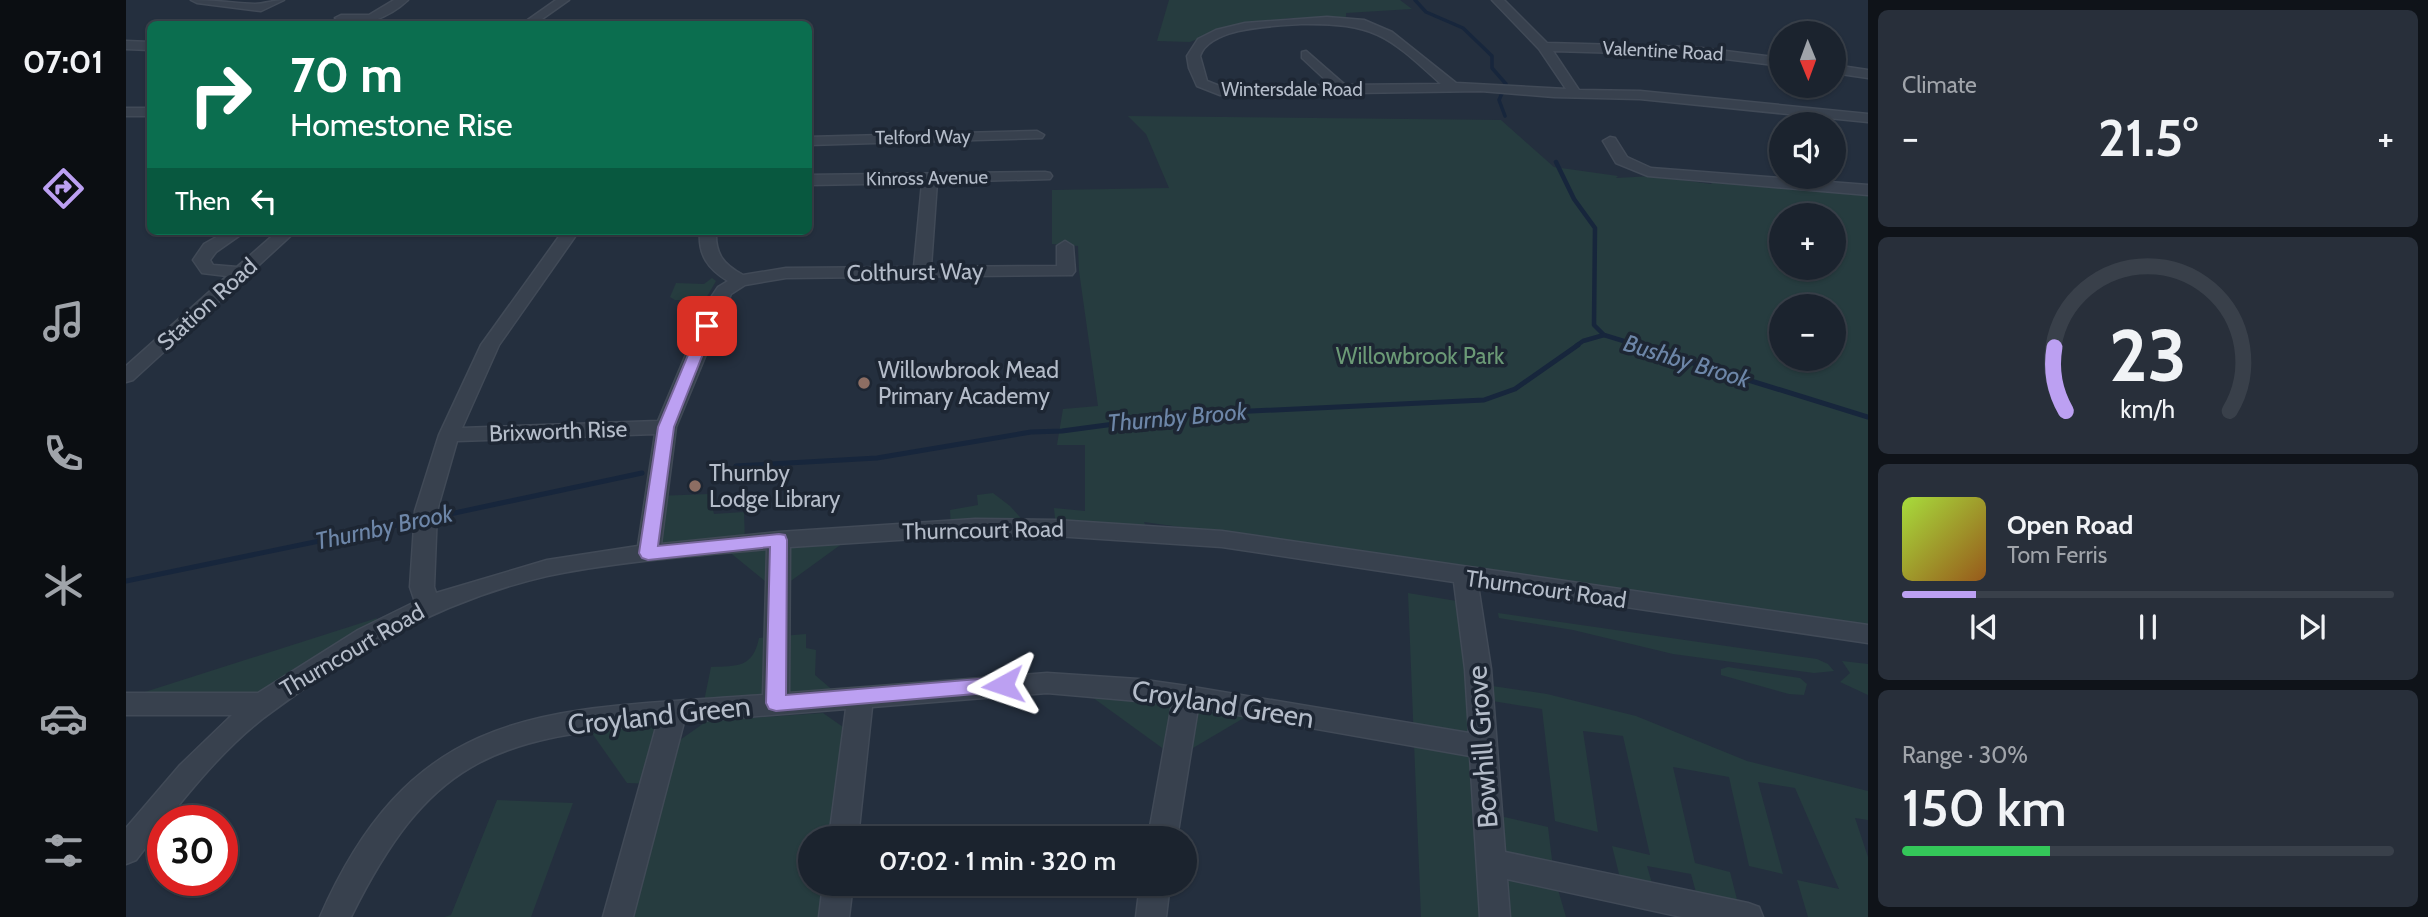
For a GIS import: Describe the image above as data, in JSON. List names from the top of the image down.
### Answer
{
  "streets": {
    "street": [
      "Valentine Road",
      "Wintersdale Road",
      "Telford Way",
      "Kinross Avenue",
      "Colthurst Way",
      "Station Road",
      "Brixworth Rise",
      "Thurncourt Road",
      "Croyland Green",
      "Bowhill Grove"
    ]
  },
  "crossings": [
    ["Thurncourt Road", "Bowhill Grove"],
    ["Croyland Green", "Bowhill Grove"]
  ],
  "water": ["Bushby Brook", "Thurnby Brook"],
  "parks": ["Willowbrook Park"],
  "places": ["Willowbrook Mead Primary Academy", "Thurnby Lodge Library"],
  "north": "bottom",
  "page": {
    "tabs": "07:01",
    "tile": [
      "Climate",
      ["Range · 30%", "150 km"]
    ],
    "map_buttons": ["+", "−"],
    "turn": ["70 m", "Homestone Rise"],
    "heat": ["−", "21.5°", "+"],
    "then": "Then",
    "song": ["Open Road", "Tom Ferris"],
    "limit": "30",
    "trip": "07:02 · 1 min · 320 m",
    "gauge": ["23", "km/h"]
  }
}
